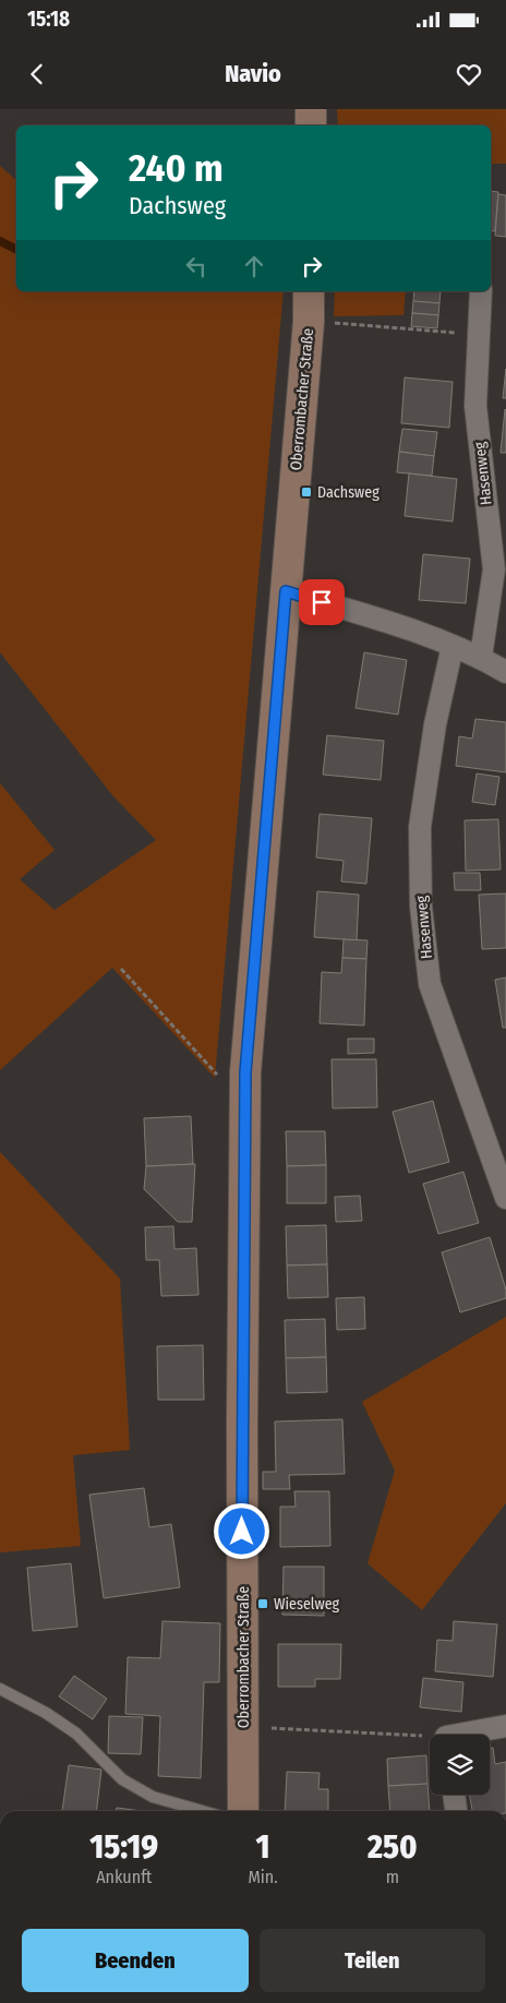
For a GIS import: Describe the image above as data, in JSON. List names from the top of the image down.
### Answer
{
  "streets": {
    "street": ["Oberrombacher Straße", "Hasenweg"]
  },
  "places": {
    "transit": ["Dachsweg", "Wieselweg"]
  },
  "page": {
    "status": "15:18",
    "header": "Navio",
    "turn": ["240 m", "Dachsweg"],
    "eta": [
      "15:19",
      "Ankunft",
      "1",
      "Min.",
      "250",
      "m"
    ],
    "buttons": ["Beenden", "Teilen"]
  }
}
